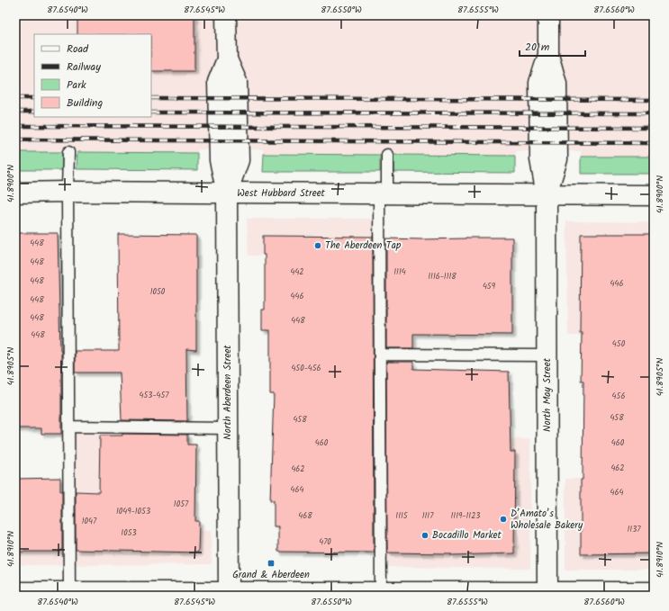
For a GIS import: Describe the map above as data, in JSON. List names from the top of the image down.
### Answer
{
  "streets": {
    "street": ["West Hubbard Street", "North Aberdeen Street", "North May Street"]
  },
  "crossings": [
    ["West Hubbard Street", "North Aberdeen Street"],
    ["West Hubbard Street", "North May Street"]
  ],
  "places": {
    "other": ["The Aberdeen Tap", "D’Amato’s Wholesale Bakery", "Bocadillo Market"],
    "transit": ["Grand & Aberdeen"]
  },
  "house_numbers": [
    "448",
    "448",
    "442",
    "1114",
    "1116-1118",
    "448",
    "446",
    "459",
    "1050",
    "446",
    "448",
    "448",
    "448",
    "448",
    "450",
    "450-456",
    "453-457",
    "456",
    "458",
    "458",
    "460",
    "460",
    "462",
    "462",
    "464",
    "464",
    "1057",
    "1049-1053",
    "468",
    "1115",
    "1117",
    "1119-1123",
    "1047",
    "1137",
    "1053",
    "470"
  ],
  "legend": [
    "Road",
    "Railway",
    "Park",
    "Building"
  ],
  "scale_bar": "20 m",
  "coordinates": [
    "87.6540°W",
    "87.6545°W",
    "87.6550°W",
    "87.6555°W",
    "87.6560°W",
    "41.8900°N",
    "41.8905°N",
    "41.8910°N"
  ]
}
